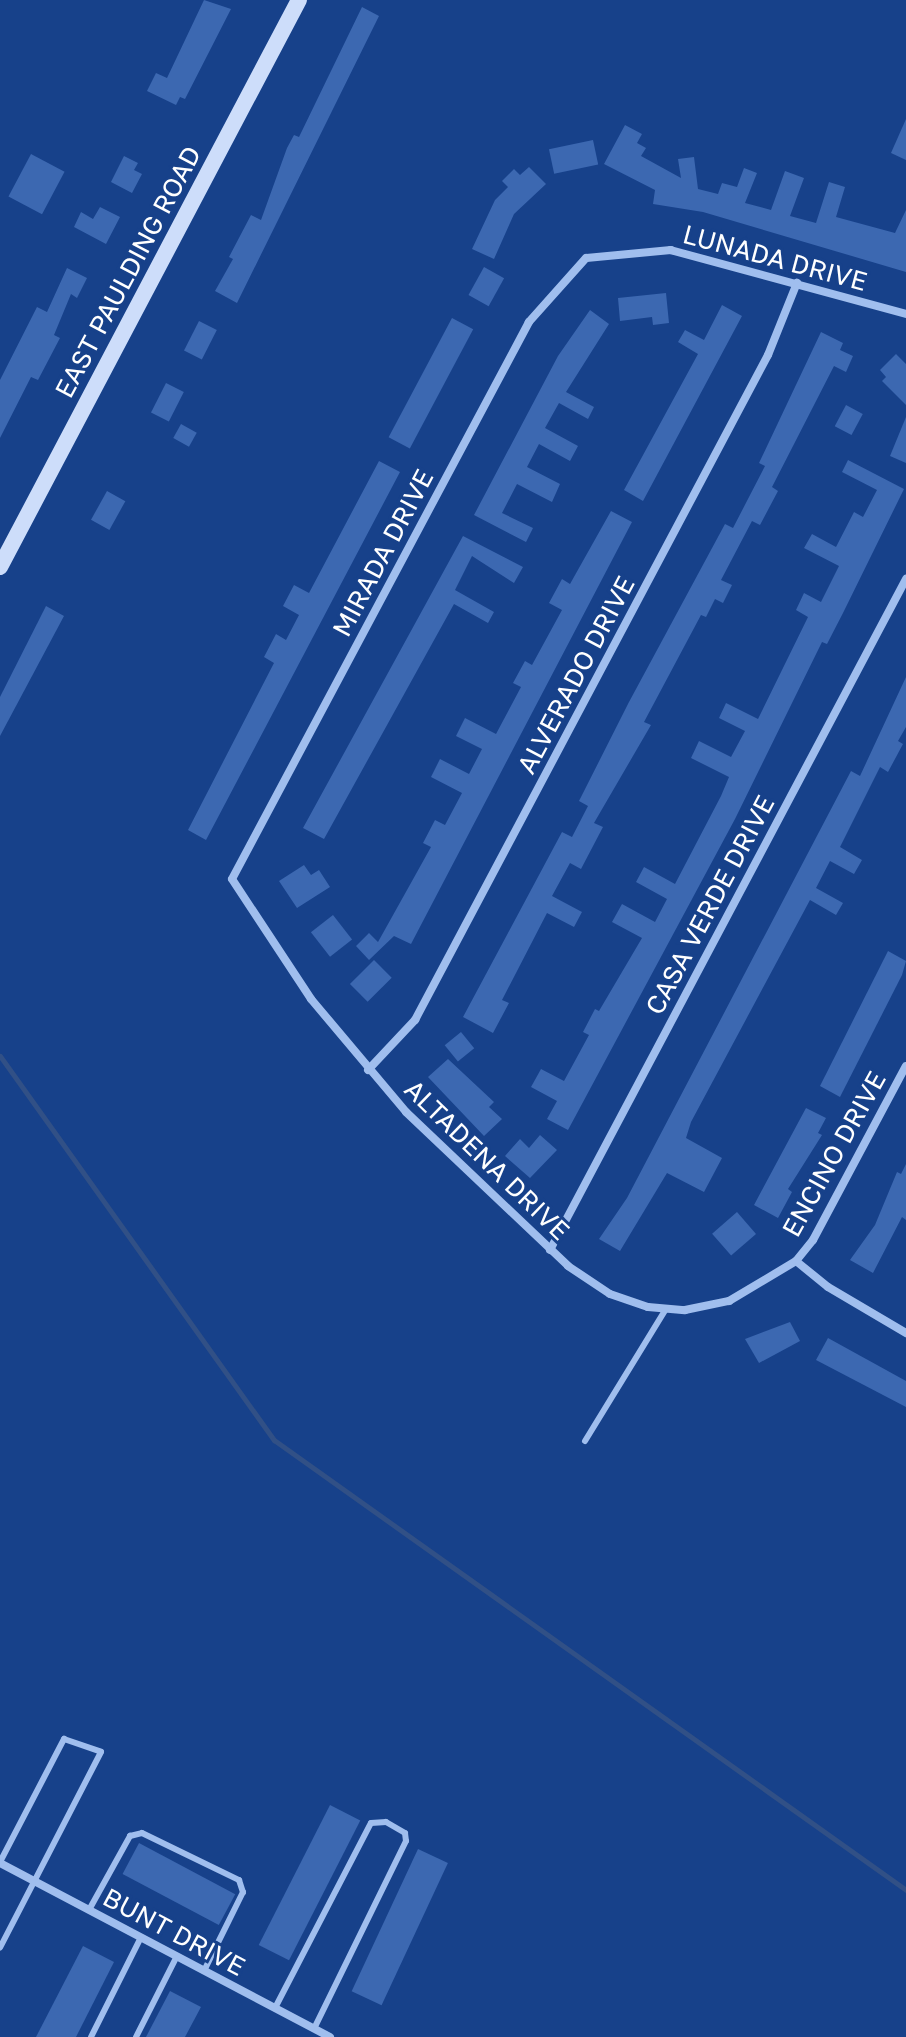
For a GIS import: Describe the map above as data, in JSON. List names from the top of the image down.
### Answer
{
  "streets": {
    "main road": ["EAST PAULDING ROAD"],
    "street": [
      "LUNADA DRIVE",
      "MIRADA DRIVE",
      "ALVERADO DRIVE",
      "CASA VERDE DRIVE",
      "ENCINO DRIVE",
      "ALTADENA DRIVE",
      "BUNT DRIVE"
    ]
  },
  "crossings": [
    ["LUNADA DRIVE", "MIRADA DRIVE"],
    ["LUNADA DRIVE", "ALVERADO DRIVE"],
    ["MIRADA DRIVE", "ALTADENA DRIVE"],
    ["ALVERADO DRIVE", "ALTADENA DRIVE"],
    ["CASA VERDE DRIVE", "ALTADENA DRIVE"],
    ["ENCINO DRIVE", "ALTADENA DRIVE"]
  ]
}
